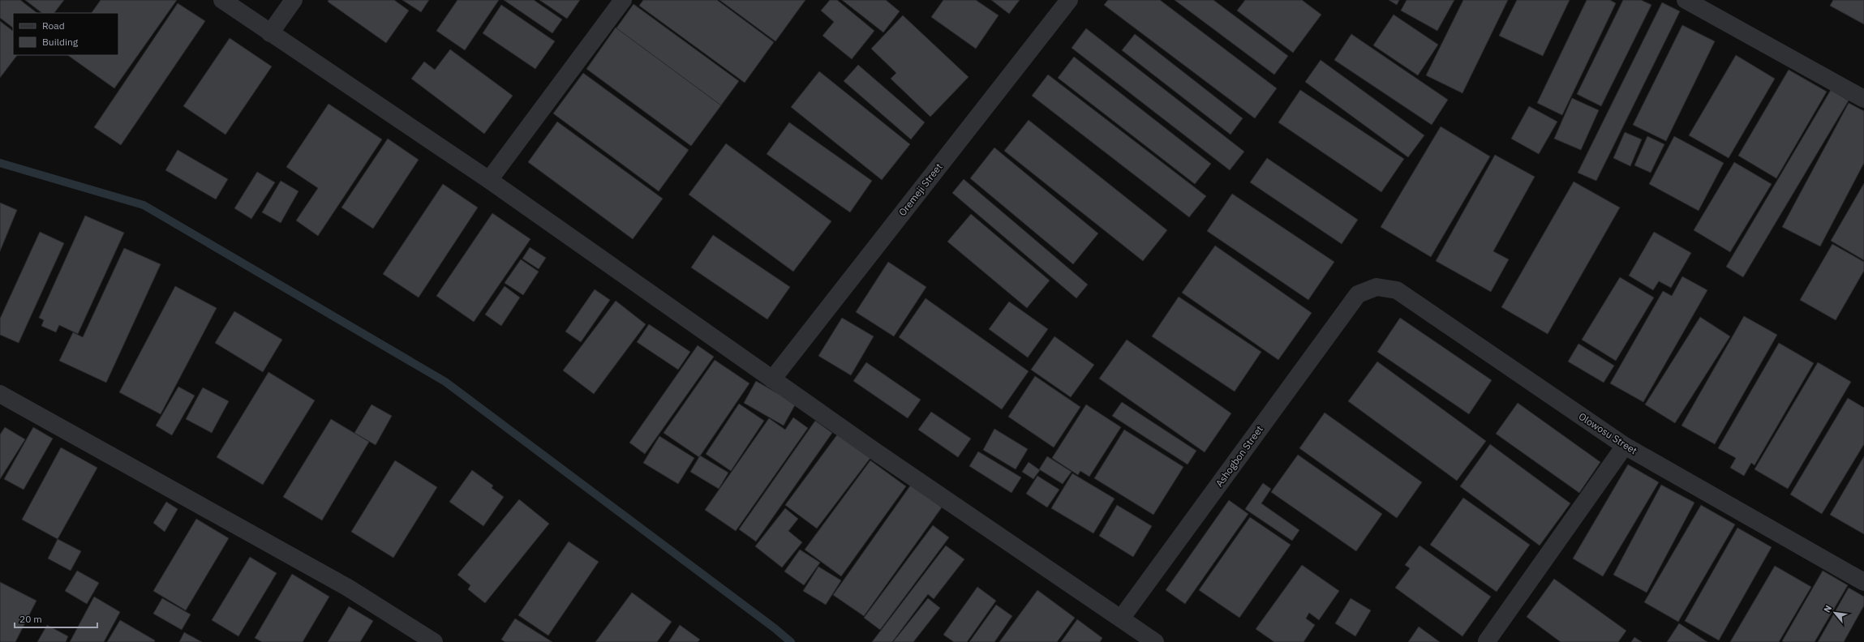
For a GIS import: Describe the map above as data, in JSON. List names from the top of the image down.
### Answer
{
  "streets": {
    "street": ["Oremeji Street", "Olowosu Street", "Ashogbon Street"]
  },
  "crossings": [
    ["Olowosu Street", "Ashogbon Street"]
  ],
  "legend": ["Road", "Building"],
  "scale_bar": "20 m",
  "north": "top left"
}
